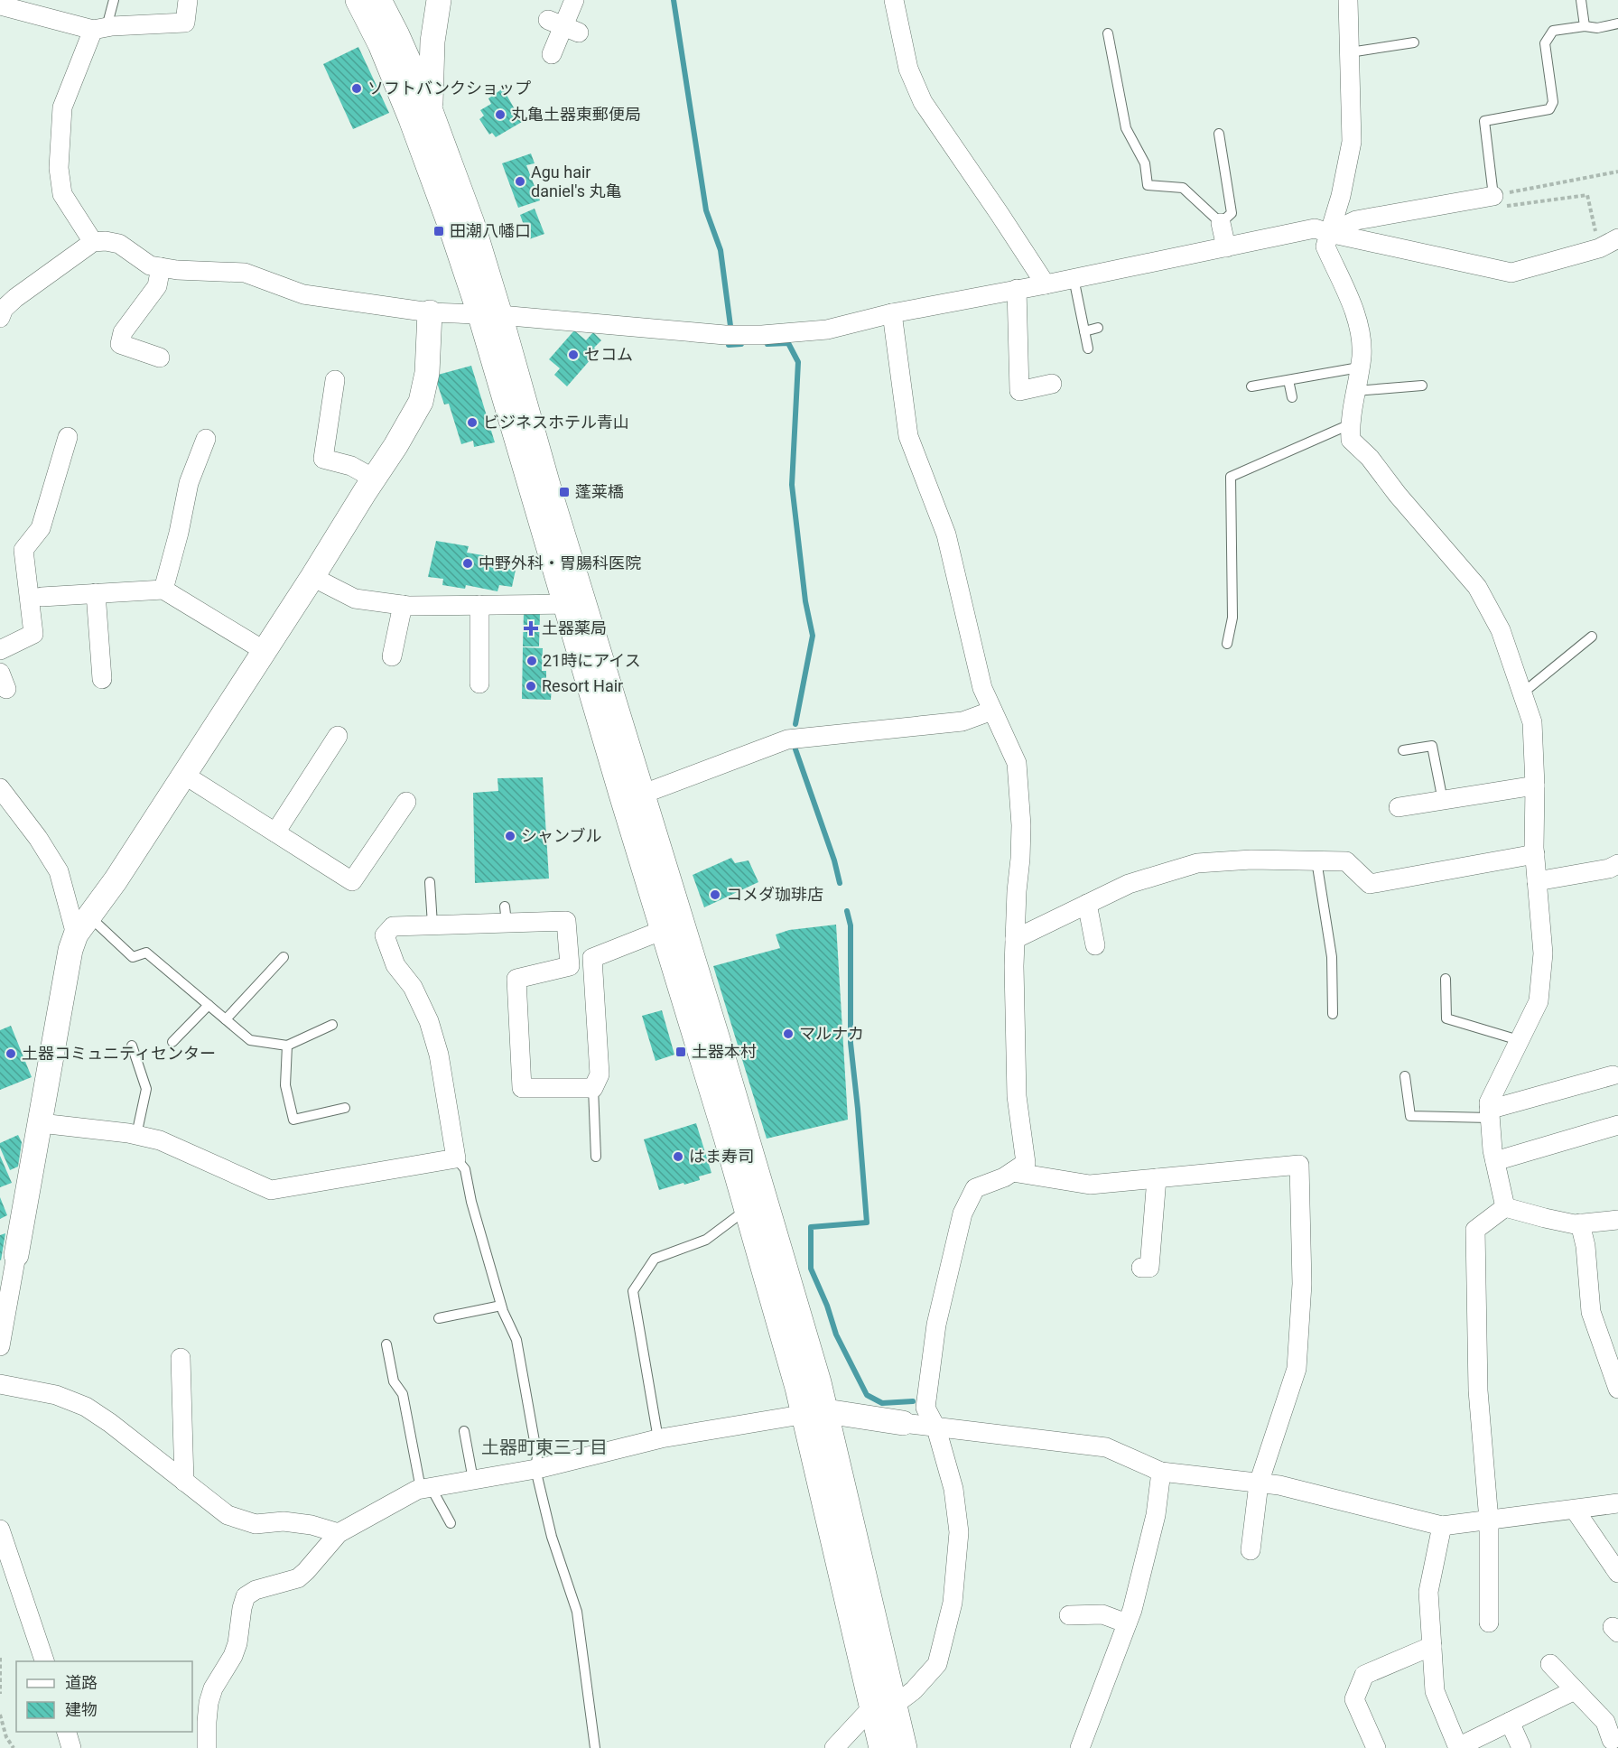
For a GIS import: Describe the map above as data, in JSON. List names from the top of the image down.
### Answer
{
  "districts": ["土器町東三丁目"],
  "places": {
    "other": [
      "ソフトバンクショップ",
      "丸亀土器東郵便局",
      "Agu hair daniel's 丸亀",
      "セコム",
      "ビジネスホテル青山",
      "中野外科・胃腸科医院",
      "21時にアイス",
      "Resort Hair",
      "シャンブル",
      "コメダ珈琲店",
      "マルナカ",
      "土器コミュニティセンター",
      "はま寿司"
    ],
    "transit": ["田潮八幡口", "蓬莱橋", "土器本村"],
    "health": ["土器薬局"]
  },
  "legend": ["道路", "建物"]
}
